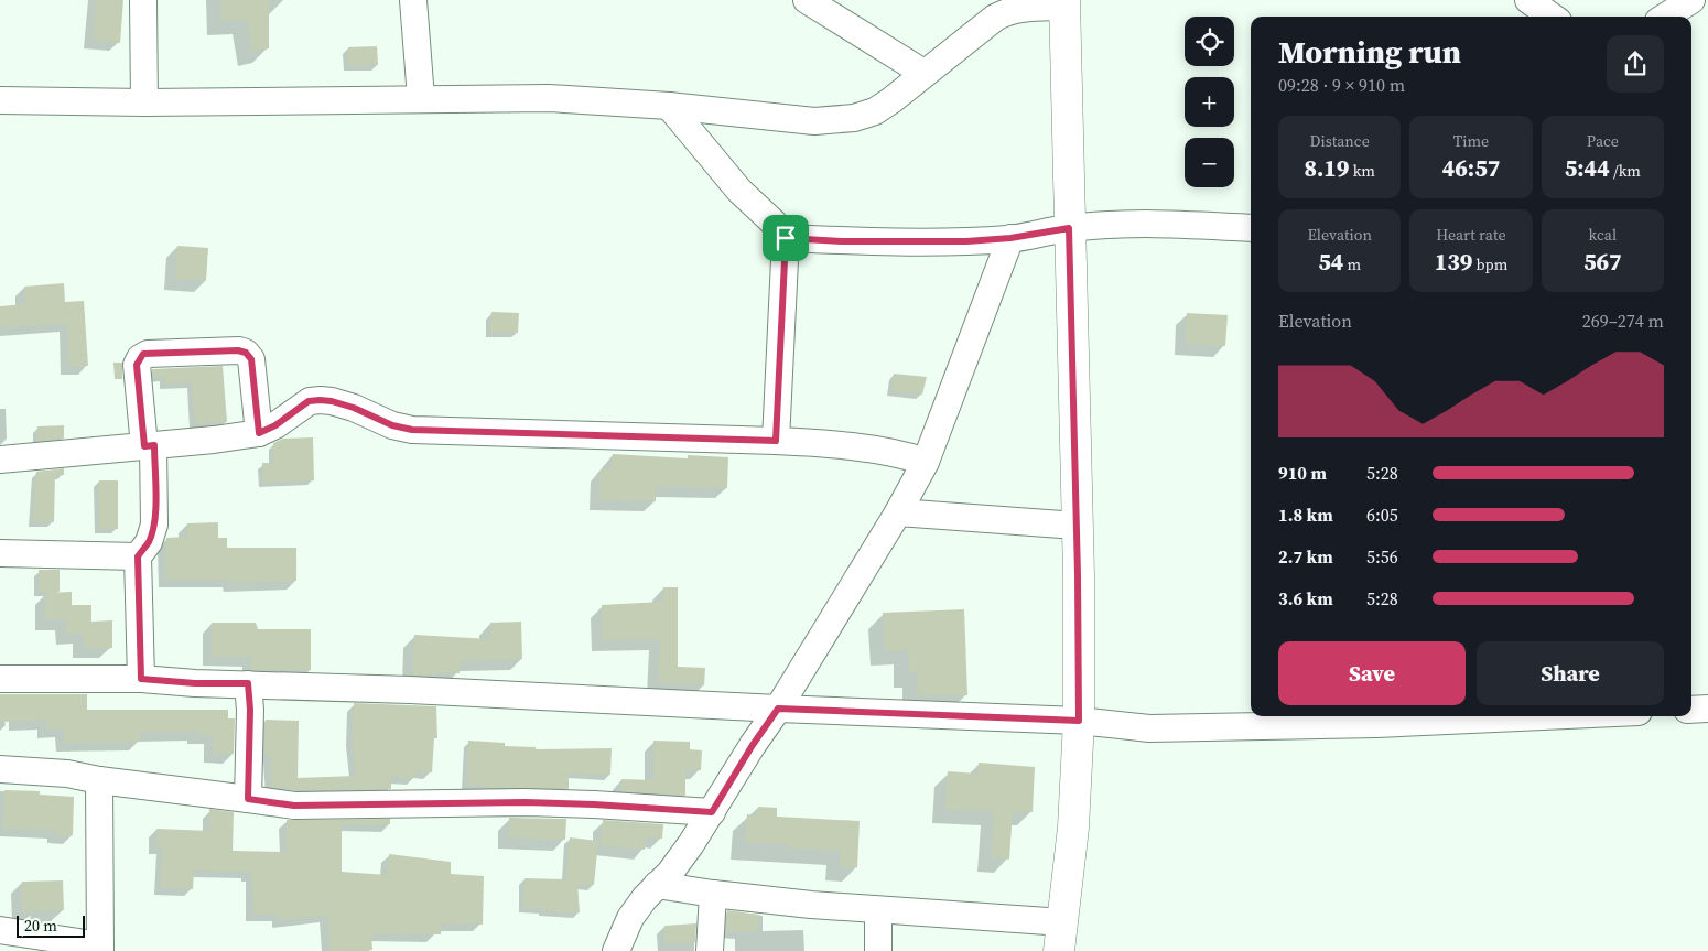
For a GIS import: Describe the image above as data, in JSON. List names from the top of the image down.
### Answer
{
  "scale_bar": "20 m",
  "page": {
    "map_buttons": ["+", "−"],
    "heading": ["Morning run", "09:28 · 9 × 910 m"],
    "stats": [
      ["Distance", "8.19 km"],
      ["Time", "46:57"],
      ["Pace", "5:44 /km"],
      ["Elevation", "54 m"],
      ["Heart rate", "139 bpm"],
      ["kcal", "567"]
    ],
    "chart": ["Elevation", "269–274 m"],
    "list": [
      {
        "name": "910 m",
        "note": "5:28"
      },
      {
        "name": "1.8 km",
        "note": "6:05"
      },
      {
        "name": "2.7 km",
        "note": "5:56"
      },
      {
        "name": "3.6 km",
        "note": "5:28"
      }
    ],
    "buttons": ["Save", "Share"],
    "scale": "20 m"
  }
}
